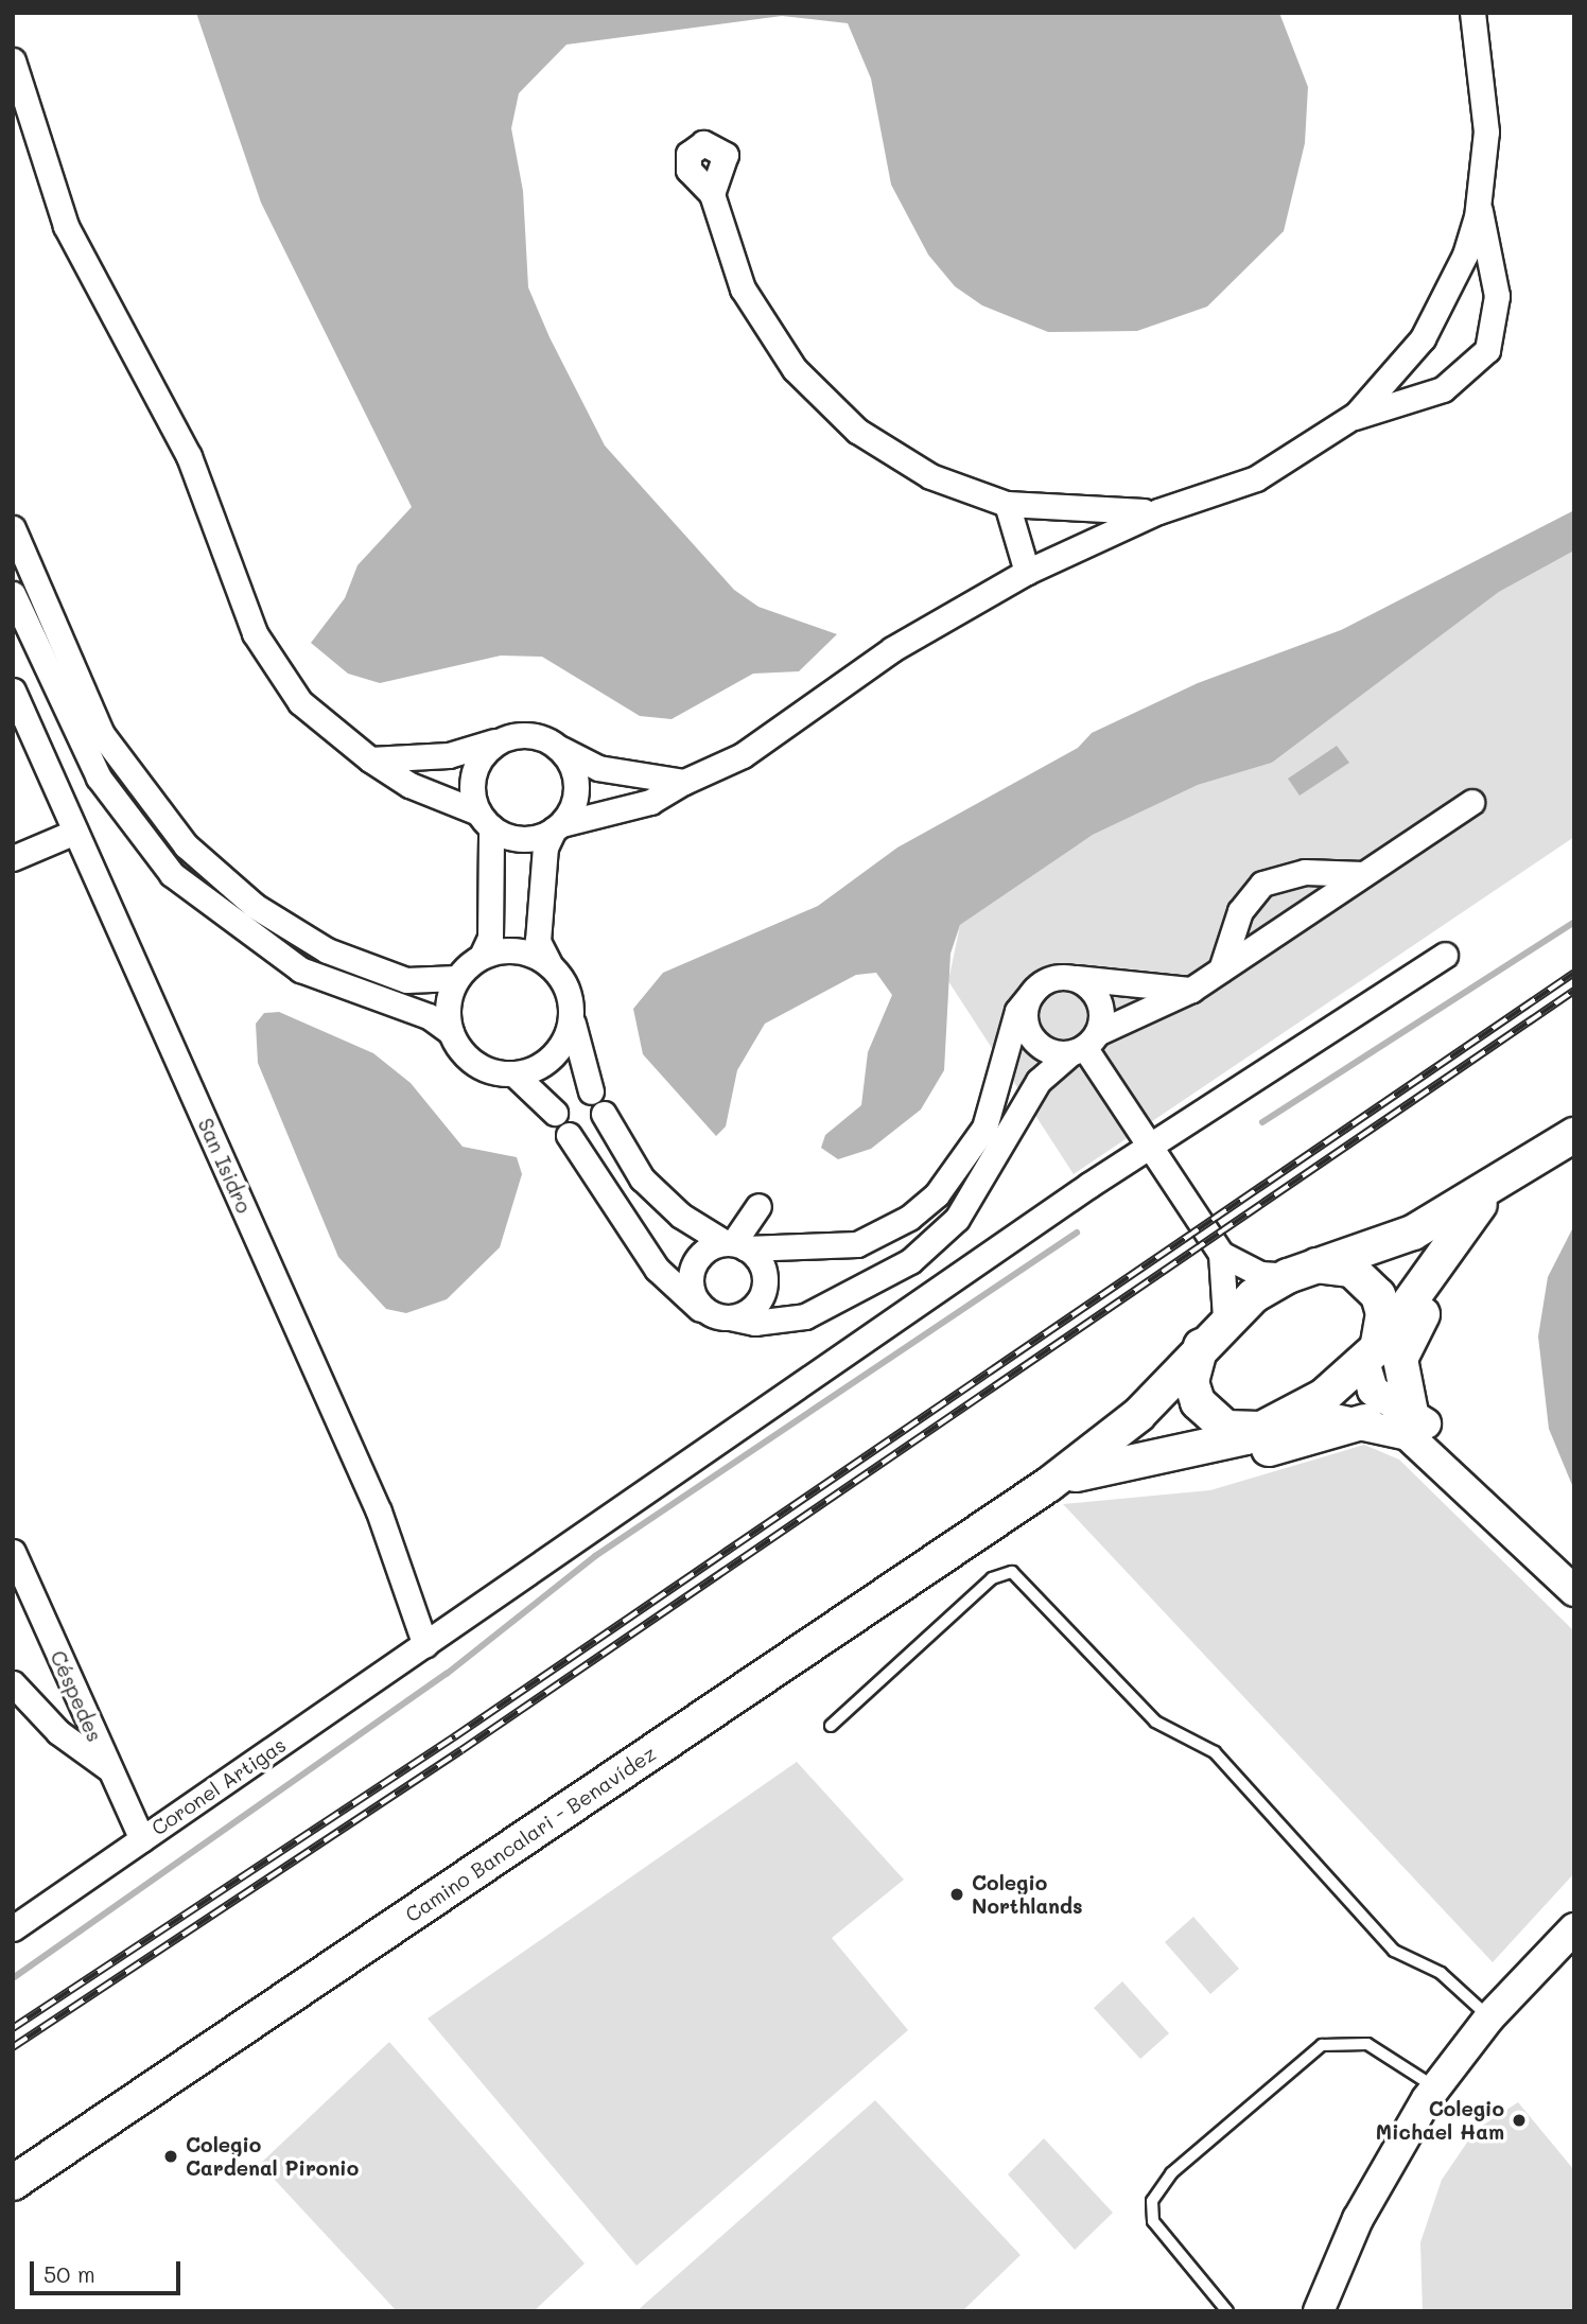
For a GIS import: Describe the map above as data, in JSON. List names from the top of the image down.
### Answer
{
  "streets": {
    "main road": ["Camino Bancalari - Benavídez"],
    "street": ["San Isidro", "Céspedes", "Coronel Artigas"]
  },
  "crossings": [
    ["San Isidro", "Coronel Artigas"],
    ["Céspedes", "Coronel Artigas"]
  ],
  "places": ["Colegio Northlands", "Colegio Michael Ham", "Colegio Cardenal Pironio"],
  "scale_bar": "50 m"
}
